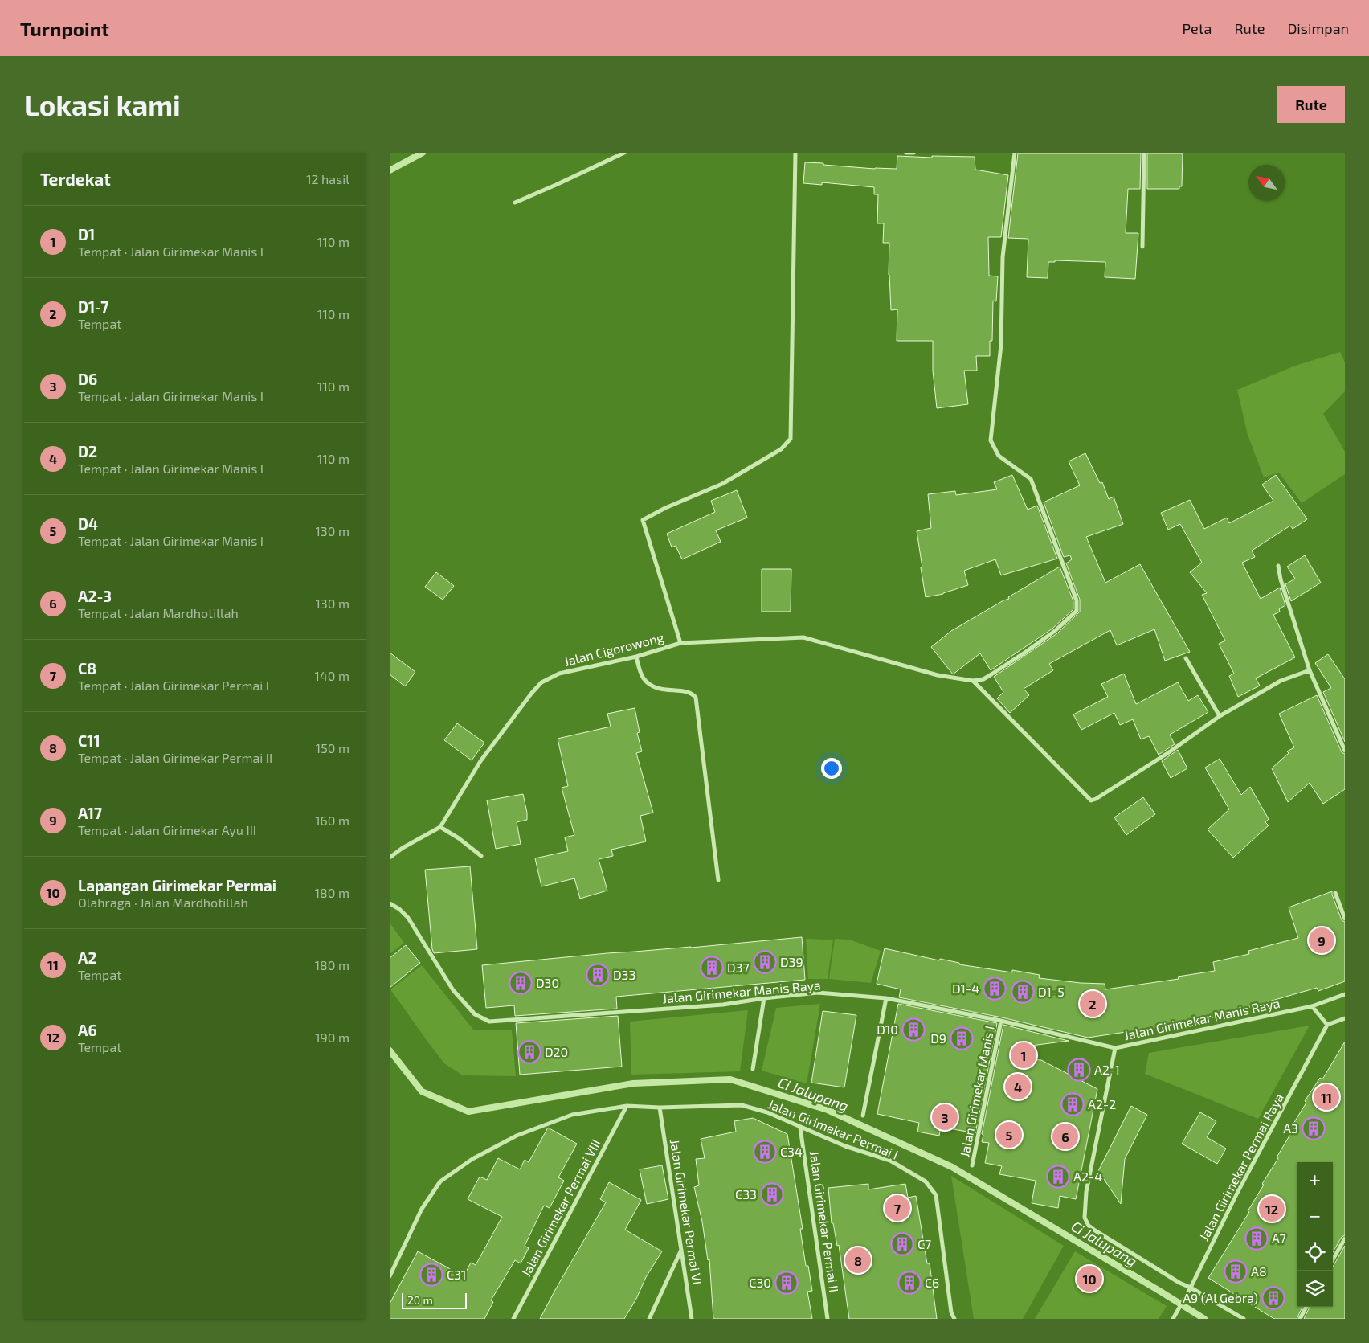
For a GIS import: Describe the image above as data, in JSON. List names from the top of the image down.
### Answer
{
  "streets": {
    "street": [
      "Jalan Cigorowong",
      "Jalan Girimekar Manis Raya",
      "Jalan Girimekar Manis I",
      "Jalan Girimekar Permai I",
      "Jalan Girimekar Permai Raya",
      "Jalan Girimekar Permai VIII",
      "Jalan Girimekar Permai VI",
      "Jalan Girimekar Permai II"
    ]
  },
  "crossings": [
    ["Jalan Girimekar Manis Raya", "Jalan Girimekar Manis I"],
    ["Jalan Girimekar Permai I", "Jalan Girimekar Permai VIII"],
    ["Jalan Girimekar Permai I", "Jalan Girimekar Permai VI"],
    ["Jalan Girimekar Permai I", "Jalan Girimekar Permai II"]
  ],
  "water": ["Ci Jalupang"],
  "places": {
    "building": [
      "D39",
      "D37",
      "D33",
      "D30",
      "D1-4",
      "D1-5",
      "D10",
      "D9",
      "D20",
      "A2-1",
      "A2-2",
      "A3",
      "C34",
      "A2-4",
      "C33",
      "A7",
      "C7",
      "A8",
      "C31",
      "C30",
      "C6",
      "A9 (Al Gebra)"
    ]
  },
  "scale_bar": "20 m",
  "north": "top left",
  "page": {
    "header": "Turnpoint",
    "nav": ["Peta", "Rute", "Disimpan"],
    "buttons": "Rute",
    "title": "Lokasi kami",
    "heading": ["Terdekat", "12 hasil"],
    "list": [
      {
        "mark": "1",
        "name": "D1",
        "note": "Tempat · Jalan Girimekar Manis I",
        "value": "110 m"
      },
      {
        "mark": "2",
        "name": "D1-7",
        "note": "Tempat",
        "value": "110 m"
      },
      {
        "mark": "3",
        "name": "D6",
        "note": "Tempat · Jalan Girimekar Manis I",
        "value": "110 m"
      },
      {
        "mark": "4",
        "name": "D2",
        "note": "Tempat · Jalan Girimekar Manis I",
        "value": "110 m"
      },
      {
        "mark": "5",
        "name": "D4",
        "note": "Tempat · Jalan Girimekar Manis I",
        "value": "130 m"
      },
      {
        "mark": "6",
        "name": "A2-3",
        "note": "Tempat · Jalan Mardhotillah",
        "value": "130 m"
      },
      {
        "mark": "7",
        "name": "C8",
        "note": "Tempat · Jalan Girimekar Permai I",
        "value": "140 m"
      },
      {
        "mark": "8",
        "name": "C11",
        "note": "Tempat · Jalan Girimekar Permai II",
        "value": "150 m"
      },
      {
        "mark": "9",
        "name": "A17",
        "note": "Tempat · Jalan Girimekar Ayu III",
        "value": "160 m"
      },
      {
        "mark": "10",
        "name": "Lapangan Girimekar Permai",
        "note": "Olahraga · Jalan Mardhotillah",
        "value": "180 m"
      },
      {
        "mark": "11",
        "name": "A2",
        "note": "Tempat",
        "value": "180 m"
      },
      {
        "mark": "12",
        "name": "A6",
        "note": "Tempat",
        "value": "190 m"
      }
    ],
    "pins": [
      "9",
      "2",
      "1",
      "4",
      "11",
      "3",
      "5",
      "6",
      "7",
      "12",
      "8",
      "10"
    ],
    "map_buttons": ["+", "−"],
    "scale": "20 m"
  }
}
